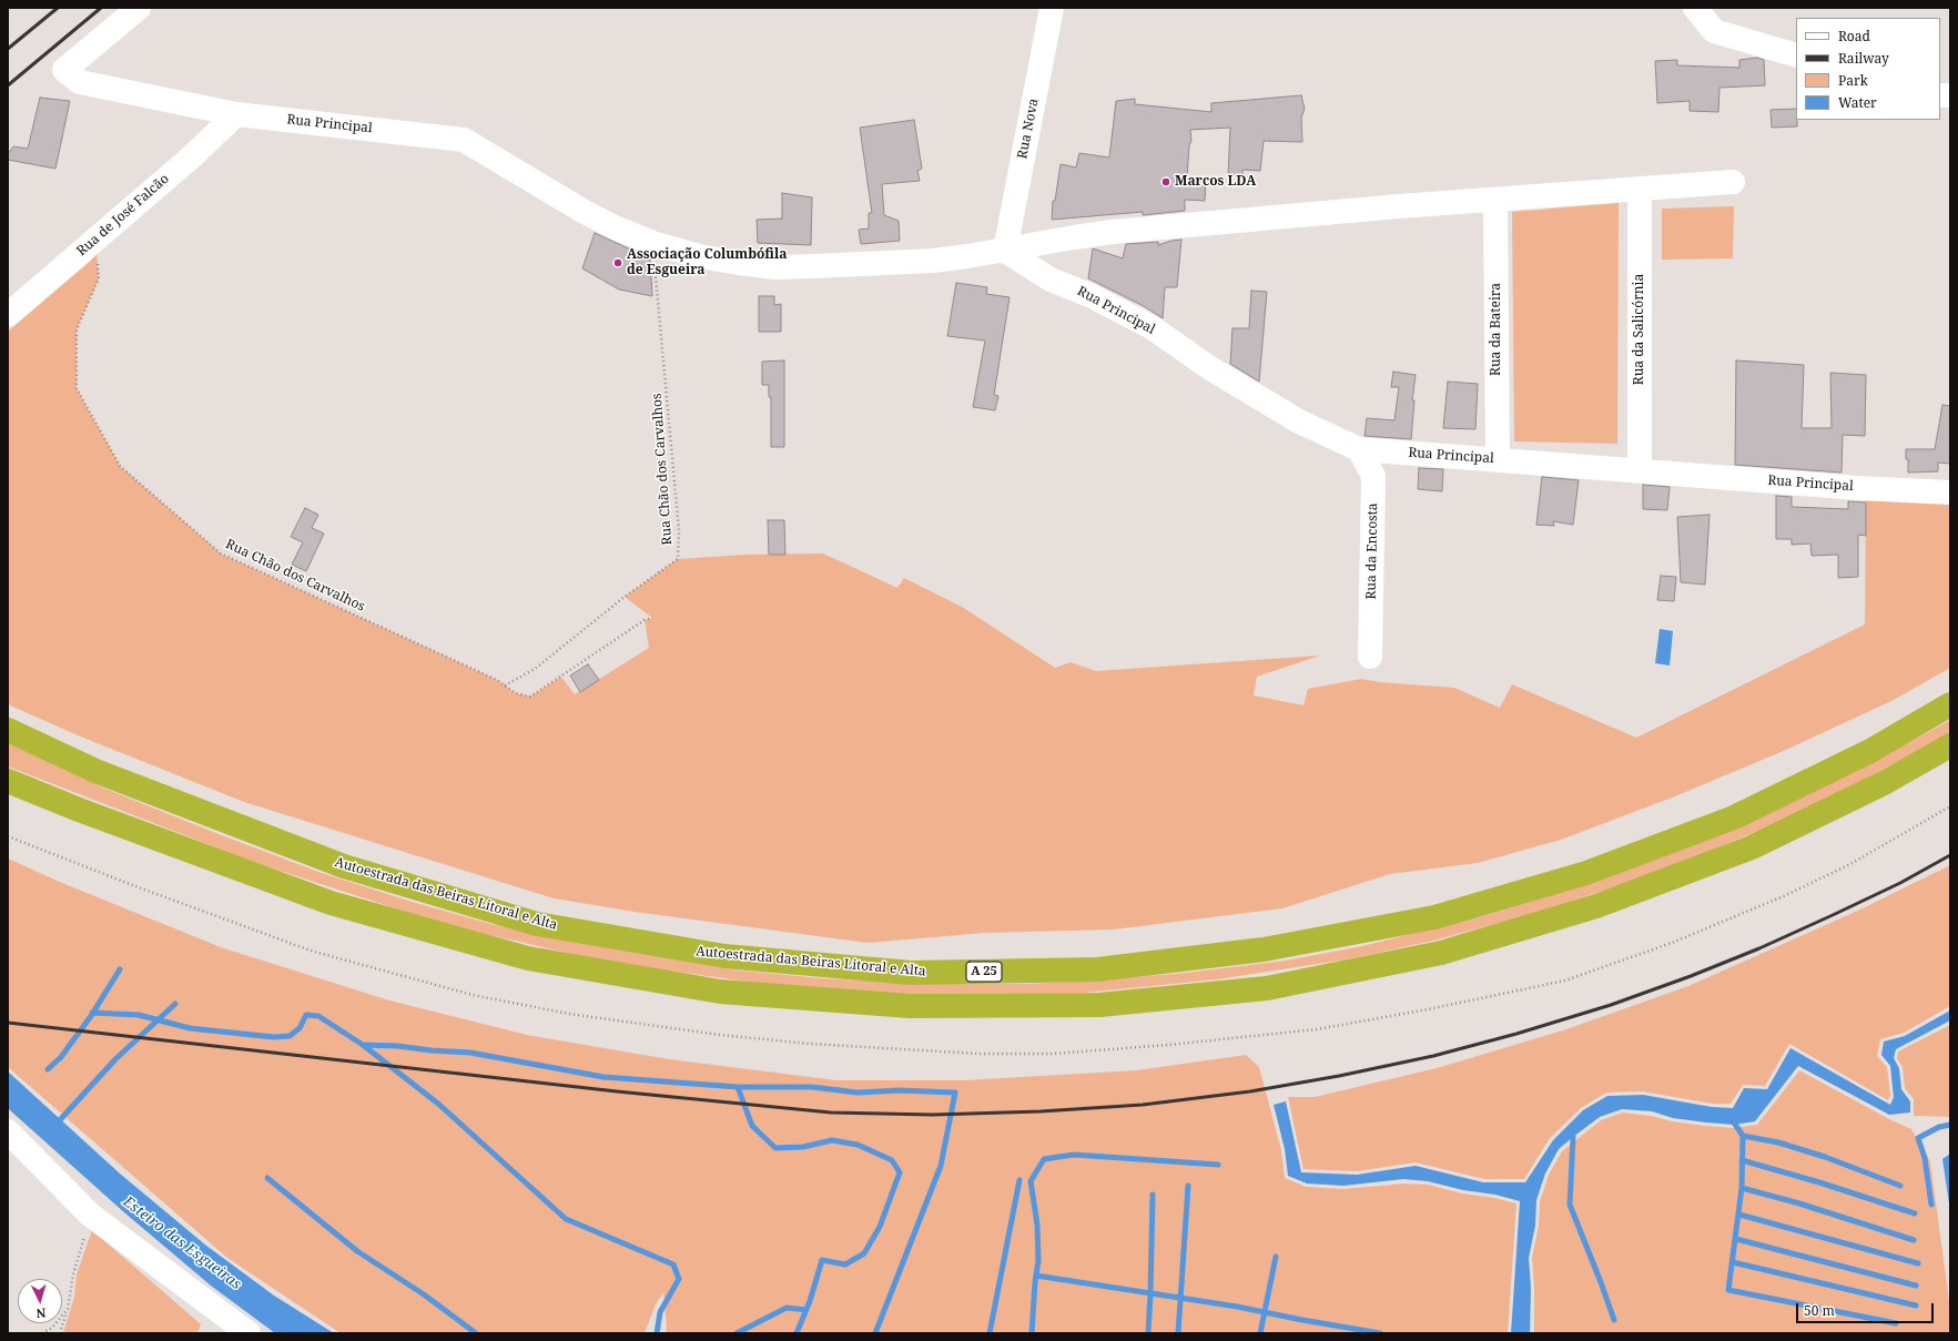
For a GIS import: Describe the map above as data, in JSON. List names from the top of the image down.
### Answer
{
  "streets": {
    "highway": ["Autoestrada das Beiras Litoral e Alta", "A 25"],
    "street": [
      "Rua Principal",
      "Rua Nova",
      "Rua de José Falcão",
      "Rua da Bateira",
      "Rua da Salicórnia",
      "Rua da Encosta"
    ],
    "path": ["Rua Chão dos Carvalhos"]
  },
  "crossings": [
    ["Rua Principal", "Rua Nova"],
    ["Rua Principal", "Rua de José Falcão"],
    ["Rua Principal", "Rua da Bateira"],
    ["Rua Principal", "Rua da Salicórnia"],
    ["Rua Principal", "Rua Chão dos Carvalhos"],
    ["Rua Principal", "Rua da Encosta"],
    ["Rua de José Falcão", "Rua Chão dos Carvalhos"]
  ],
  "water": ["Esteiro das Esgueiras"],
  "places": ["Marcos LDA", "Associação Columbófila de Esgueira"],
  "legend": [
    "Road",
    "Railway",
    "Park",
    "Water"
  ],
  "scale_bar": "50 m",
  "north": "bottom"
}
